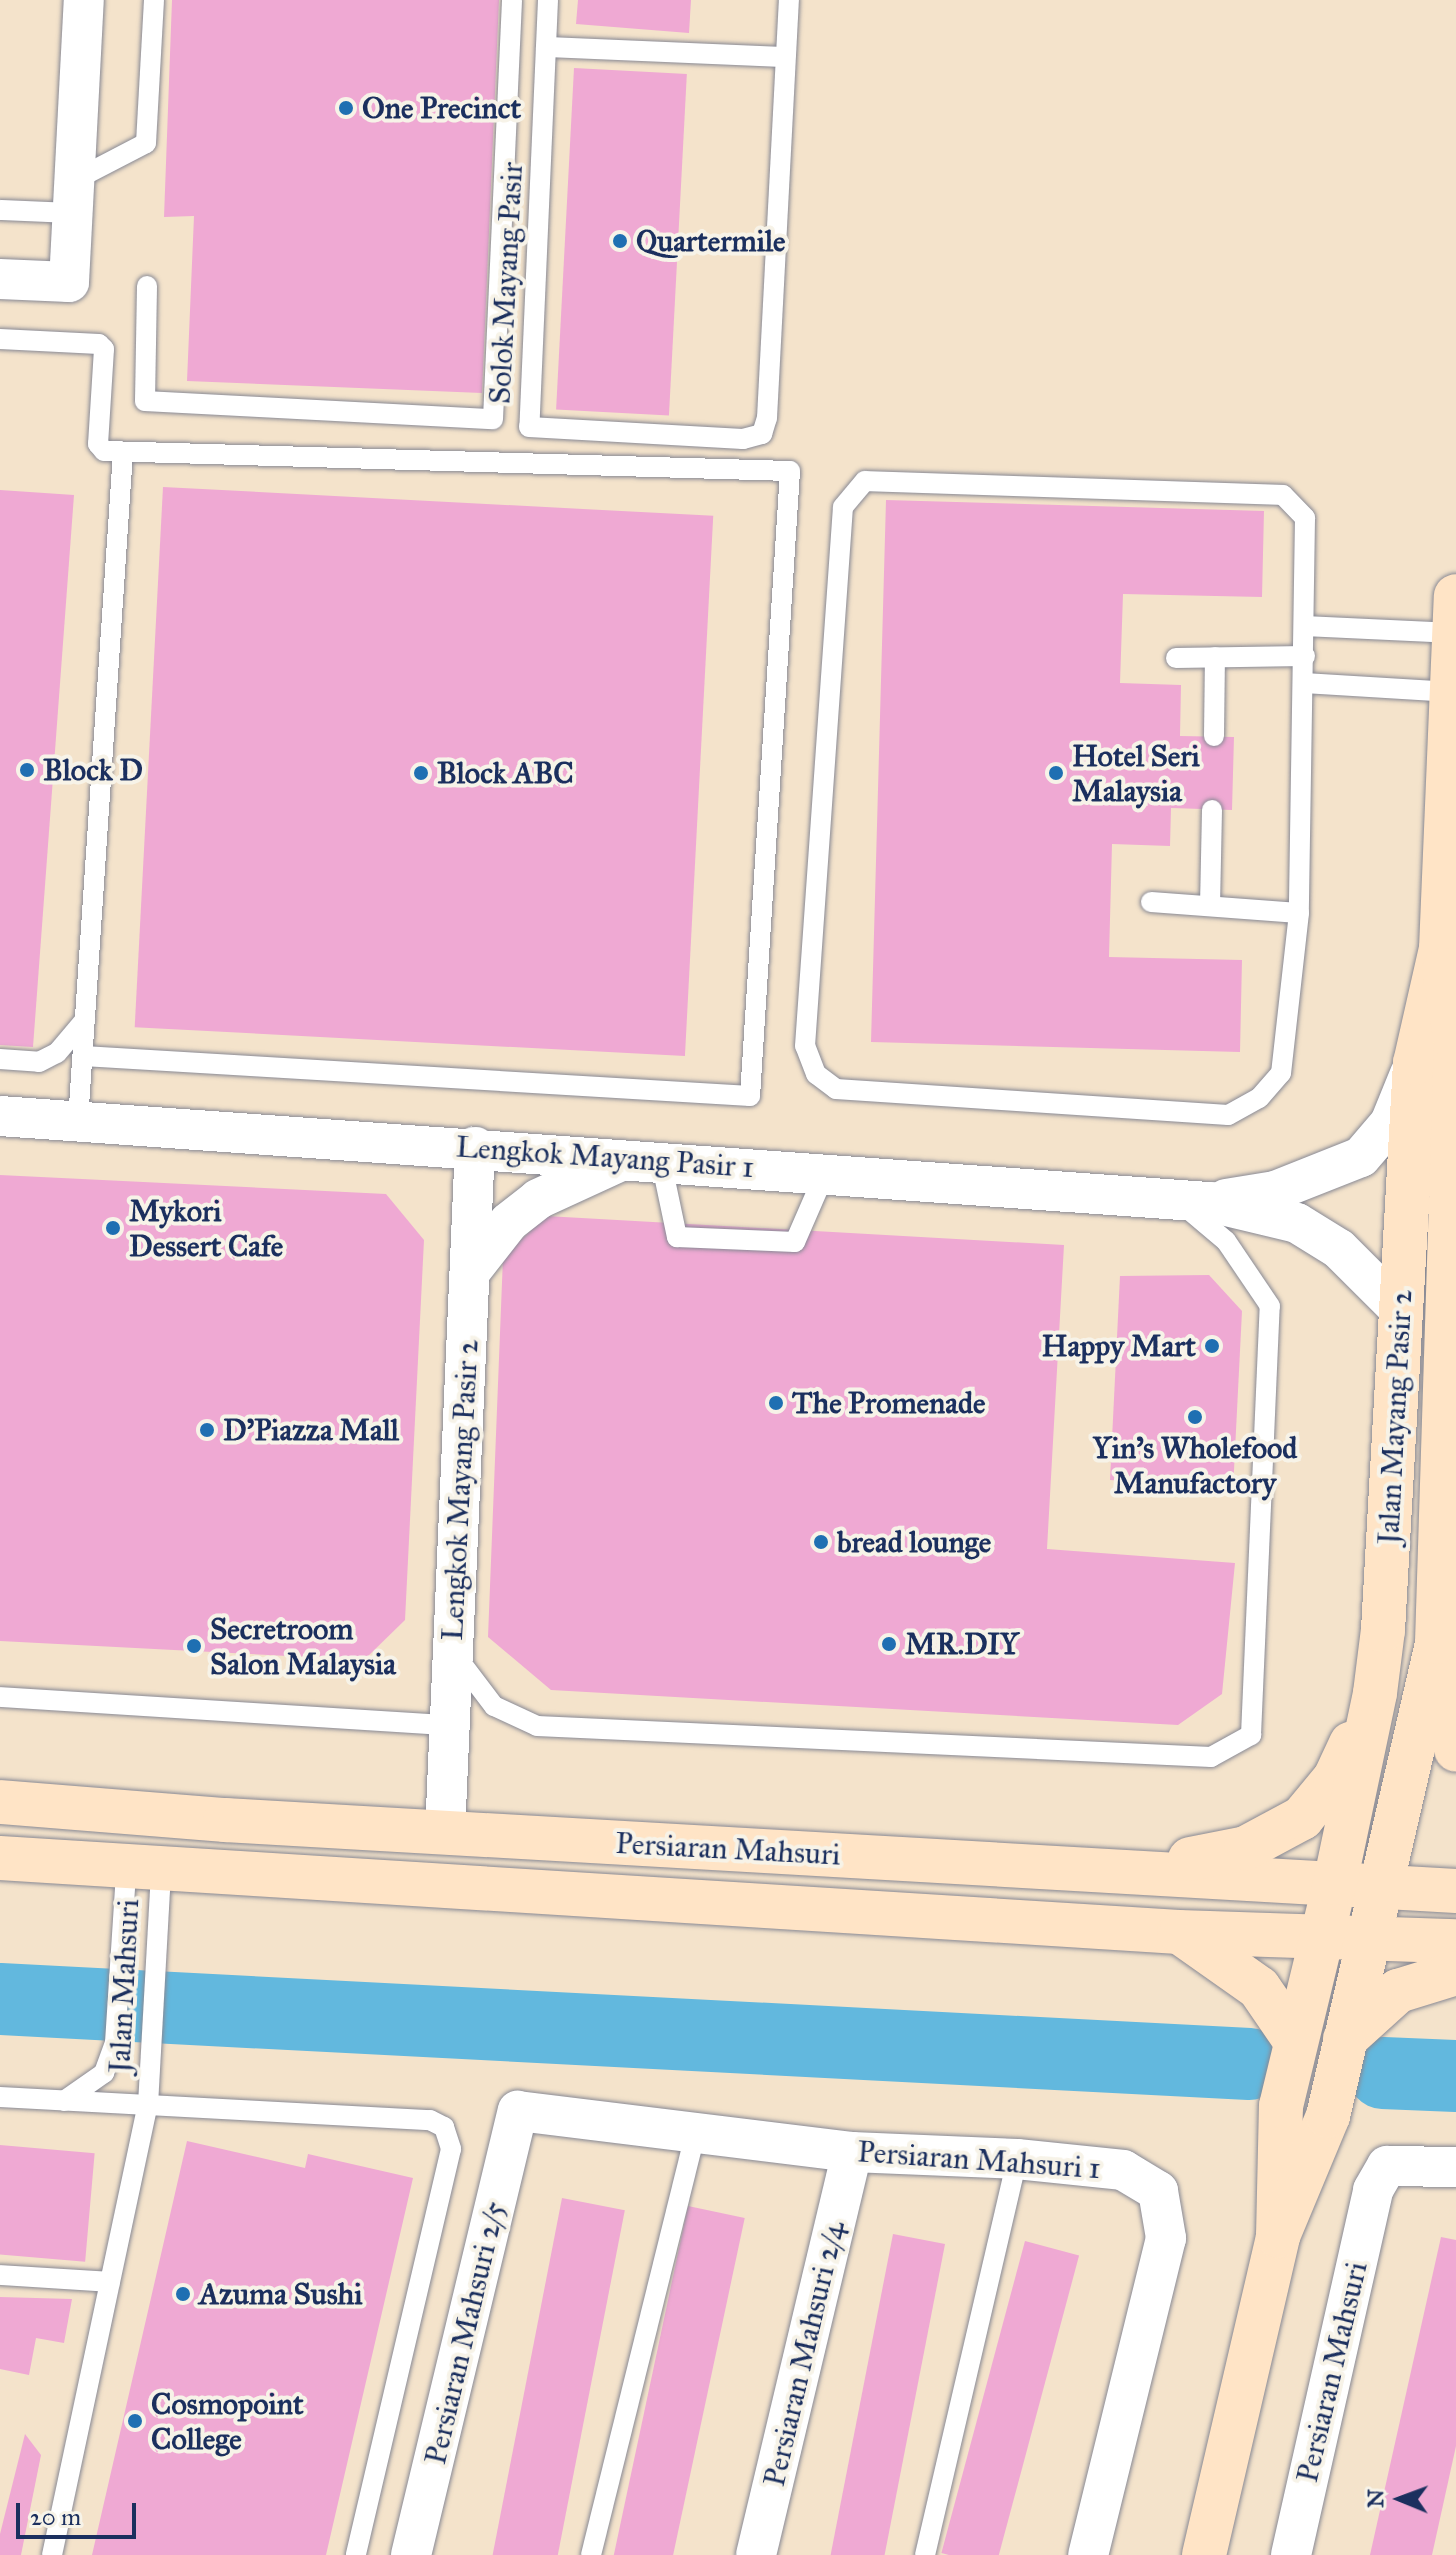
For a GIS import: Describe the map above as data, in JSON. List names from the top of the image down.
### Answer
{
  "streets": {
    "street": [
      "Lengkok Mayang Pasir 1",
      "Jalan Mayang Pasir 2",
      "Lengkok Mayang Pasir 2",
      "Persiaran Mahsuri",
      "Persiaran Mahsuri 1",
      "Persiaran Mahsuri 2/5",
      "Persiaran Mahsuri 2/4"
    ],
    "lane": ["Solok Mayang Pasir", "Jalan Mahsuri"]
  },
  "crossings": [
    ["Lengkok Mayang Pasir 1", "Jalan Mayang Pasir 2"],
    ["Lengkok Mayang Pasir 1", "Lengkok Mayang Pasir 2"],
    ["Jalan Mayang Pasir 2", "Persiaran Mahsuri"],
    ["Lengkok Mayang Pasir 2", "Persiaran Mahsuri"],
    ["Persiaran Mahsuri", "Jalan Mahsuri"],
    ["Persiaran Mahsuri 1", "Persiaran Mahsuri 2/5"],
    ["Persiaran Mahsuri 1", "Persiaran Mahsuri 2/4"]
  ],
  "places": [
    "One Precinct",
    "Quartermile",
    "Block D",
    "Block ABC",
    "Hotel Seri Malaysia",
    "Mykori Dessert Cafe",
    "Happy Mart",
    "The Promenade",
    "Yin's Wholefood Manufactory",
    "D'Piazza Mall",
    "bread lounge",
    "MR.DIY",
    "Secretroom Salon Malaysia",
    "Azuma Sushi",
    "Cosmopoint College"
  ],
  "scale_bar": "20 m",
  "north": "left"
}
